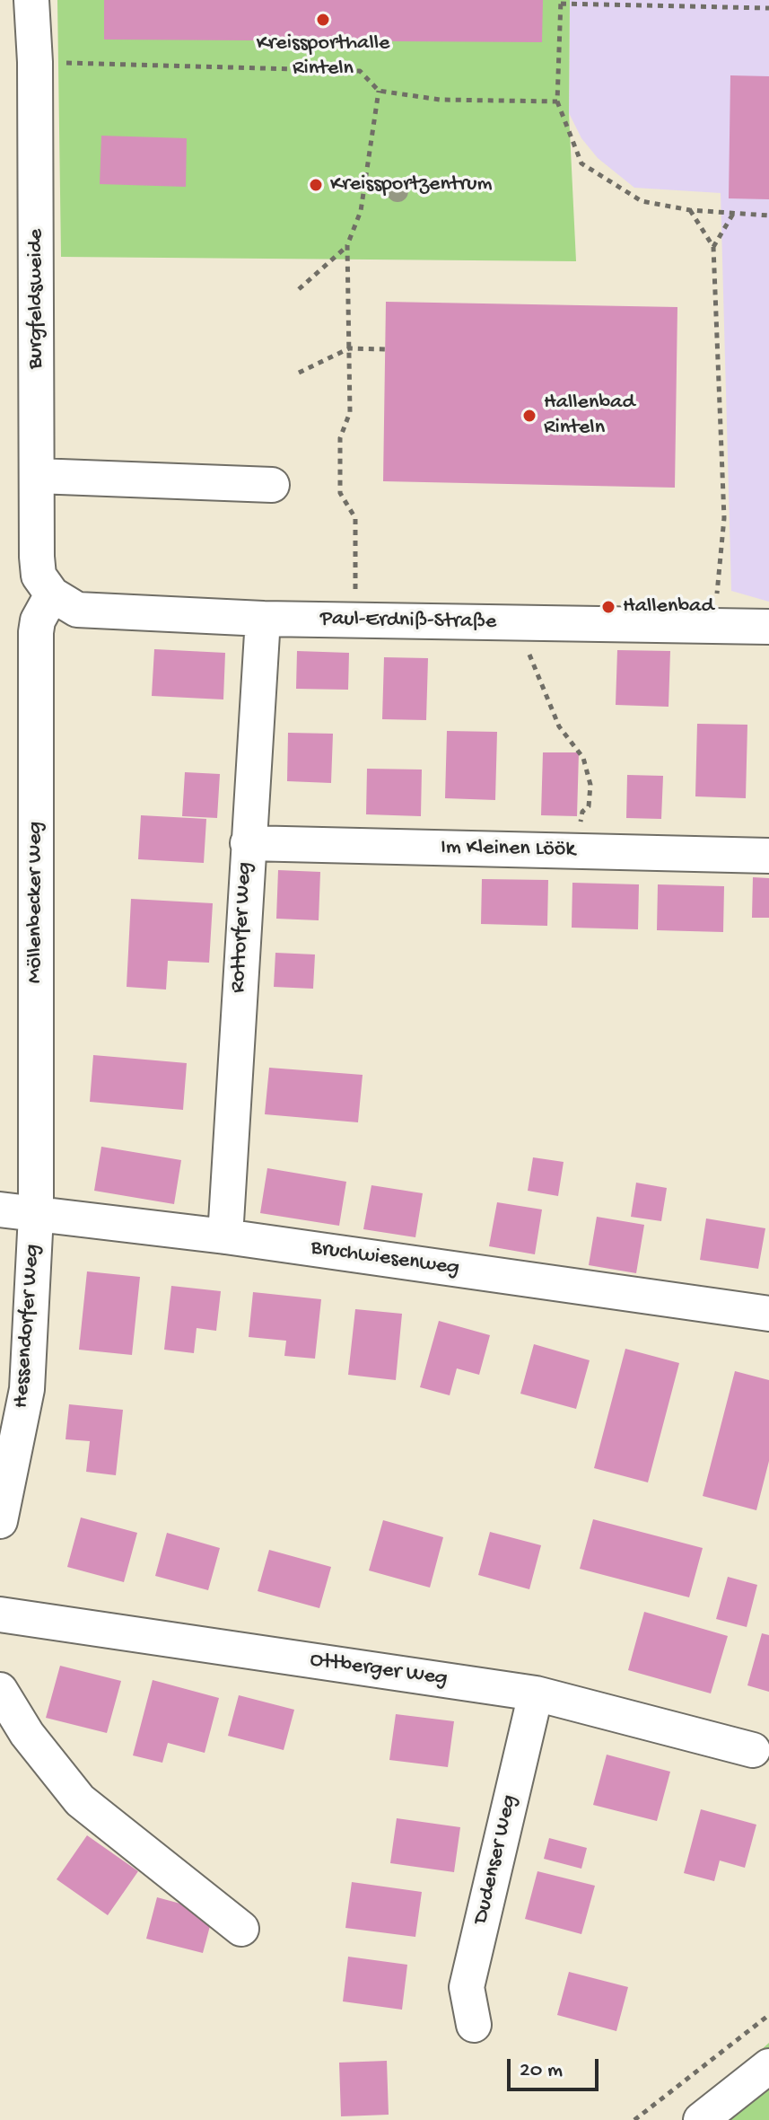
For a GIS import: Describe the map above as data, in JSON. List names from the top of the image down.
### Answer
{
  "streets": {
    "street": [
      "Burgfeldsweide",
      "Paul-Erdniß-Straße",
      "Im Kleinen Löök",
      "Möllenbecker Weg",
      "Rottorfer Weg",
      "Bruchwiesenweg",
      "Hessendorfer Weg",
      "Ottberger Weg",
      "Dudenser Weg"
    ]
  },
  "crossings": [
    ["Burgfeldsweide", "Paul-Erdniß-Straße"],
    ["Burgfeldsweide", "Möllenbecker Weg"],
    ["Paul-Erdniß-Straße", "Möllenbecker Weg"],
    ["Paul-Erdniß-Straße", "Rottorfer Weg"],
    ["Im Kleinen Löök", "Rottorfer Weg"],
    ["Möllenbecker Weg", "Bruchwiesenweg"],
    ["Möllenbecker Weg", "Hessendorfer Weg"],
    ["Rottorfer Weg", "Bruchwiesenweg"],
    ["Bruchwiesenweg", "Hessendorfer Weg"],
    ["Ottberger Weg", "Dudenser Weg"]
  ],
  "places": [
    "Kreissporthalle Rinteln",
    "Kreissportzentrum",
    "Hallenbad Rinteln",
    "Hallenbad"
  ],
  "scale_bar": "20 m"
}
